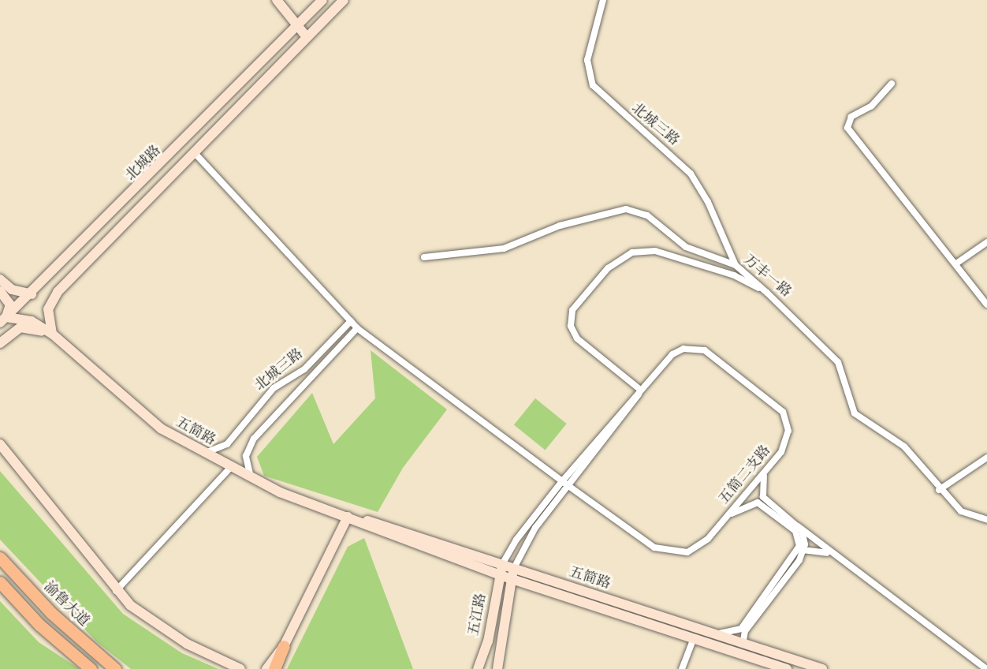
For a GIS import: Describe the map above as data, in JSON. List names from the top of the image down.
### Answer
{
  "streets": {
    "highway": ["渝鲁大道"],
    "main road": ["北城路", "五简路", "五江路"],
    "street": ["北城三路", "万丰一路", "五简二支路"]
  },
  "crossings": [
    ["北城三路", "万丰一路"],
    ["北城三路", "五简路"],
    ["北城路", "五简路"],
    ["五简路", "五简二支路"],
    ["五简路", "五江路"],
    ["五简二支路", "五江路"]
  ]
}
